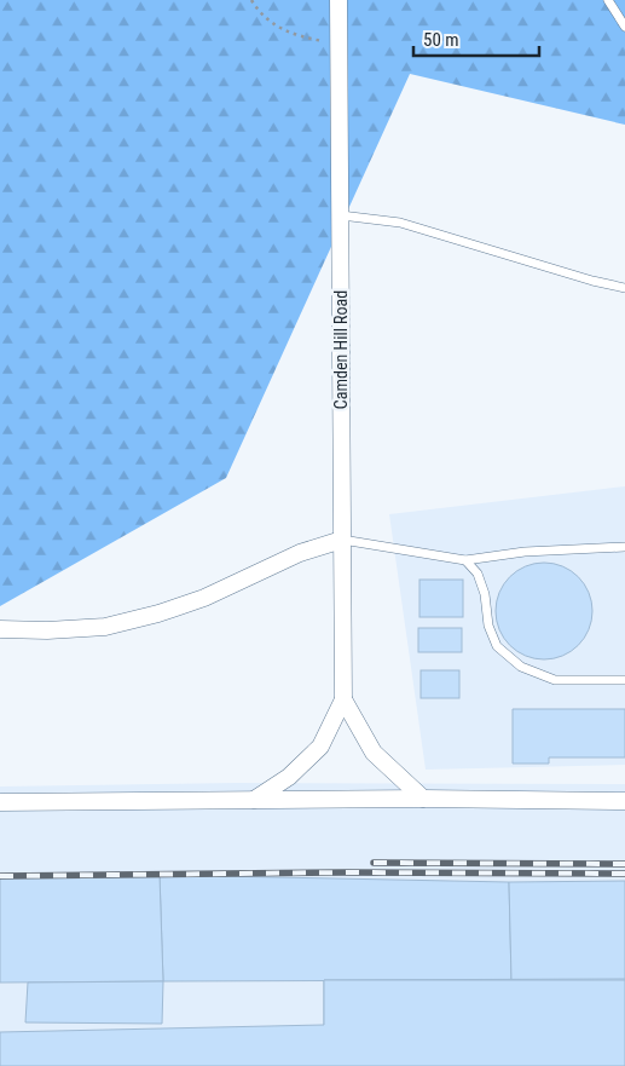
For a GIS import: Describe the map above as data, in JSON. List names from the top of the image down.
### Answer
{
  "streets": {
    "street": ["Camden Hill Road"]
  },
  "scale_bar": "50 m"
}
